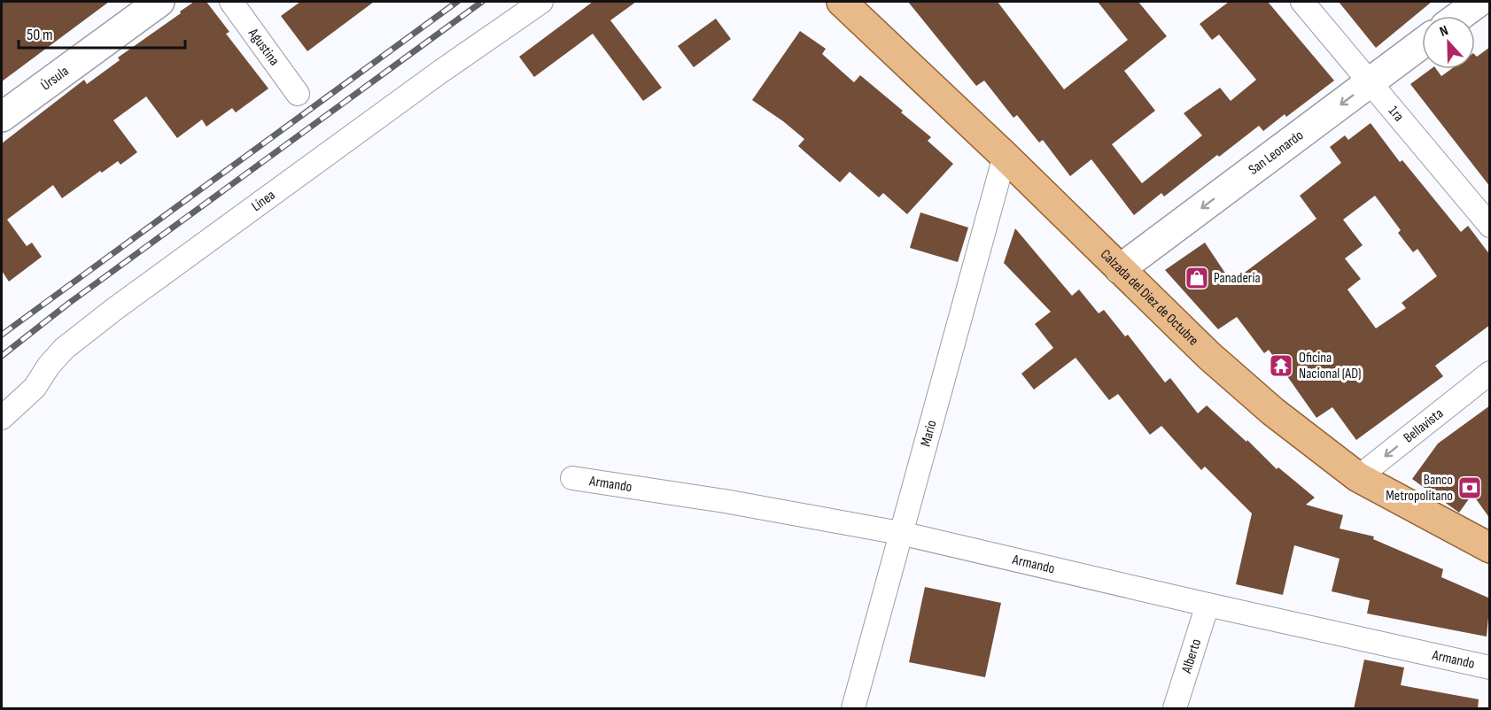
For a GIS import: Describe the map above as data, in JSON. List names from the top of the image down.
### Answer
{
  "streets": {
    "main road": ["Calzada del Diez de Octubre"],
    "street": [
      "Agustina",
      "Úrsula",
      "1ra",
      "San Leonardo",
      "Línea",
      "Bellavista",
      "Mario",
      "Armando",
      "Alberto"
    ]
  },
  "crossings": [
    ["1ra", "San Leonardo"],
    ["San Leonardo", "Calzada del Diez de Octubre"],
    ["Calzada del Diez de Octubre", "Bellavista"],
    ["Calzada del Diez de Octubre", "Mario"],
    ["Mario", "Armando"],
    ["Armando", "Alberto"]
  ],
  "one_way": ["San Leonardo", "Bellavista"],
  "places": {
    "shop": ["Panadería"],
    "temple": ["Oficina Nacional (AD)"],
    "bank": ["Banco Metropolitano"]
  },
  "scale_bar": "50 m",
  "north": "top"
}
